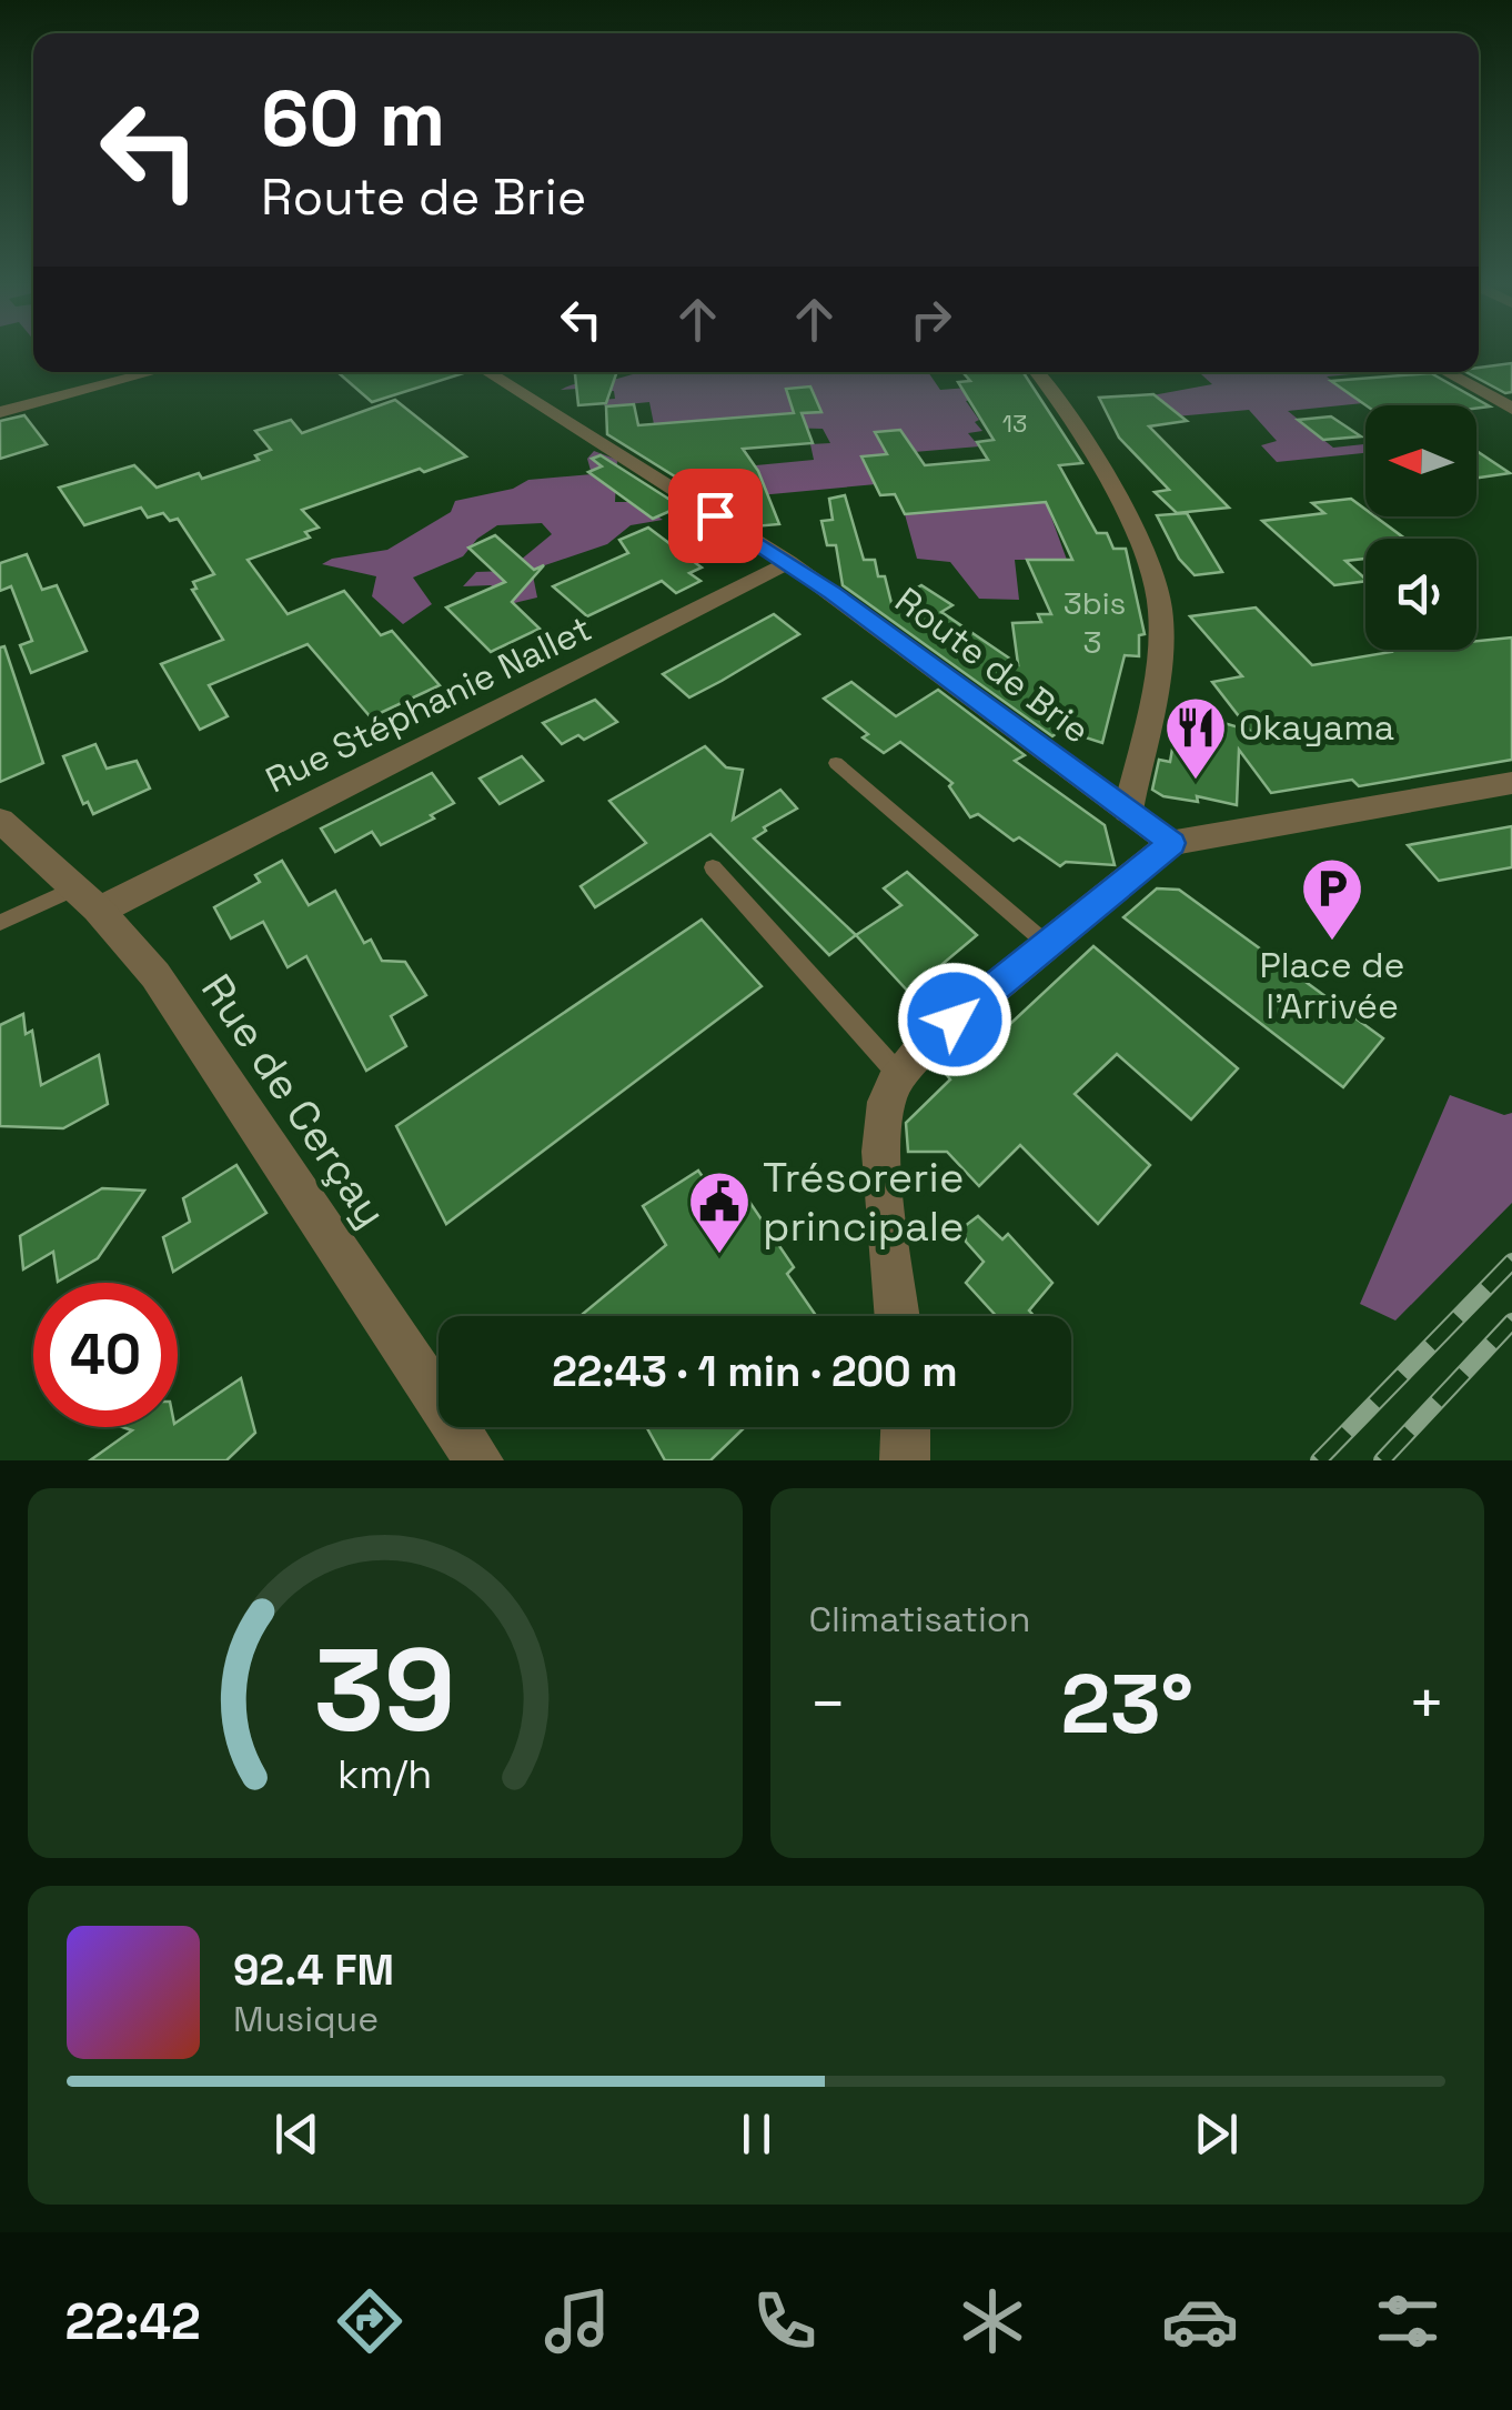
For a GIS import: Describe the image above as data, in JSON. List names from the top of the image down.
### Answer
{
  "streets": {
    "street": ["Route de Brie", "Rue Stéphanie Nallet", "Rue de Cerçay"]
  },
  "crossings": [
    ["Route de Brie", "Rue Stéphanie Nallet"],
    ["Rue Stéphanie Nallet", "Rue de Cerçay"]
  ],
  "places": {
    "restaurant": ["Okayama"],
    "parking": ["Place de l'Arrivée"],
    "public building": ["Trésorerie principale"]
  },
  "house_numbers": ["13", "3bis", "3"],
  "north": "left",
  "page": {
    "turn": ["60 m", "Route de Brie"],
    "limit": "40",
    "trip": "22:43 · 1 min · 200 m",
    "tile": "Climatisation",
    "heat": ["−", "23°", "+"],
    "song": ["92.4 FM", "Musique"],
    "tabs": "22:42",
    "gauge": ["39", "km/h"]
  }
}
